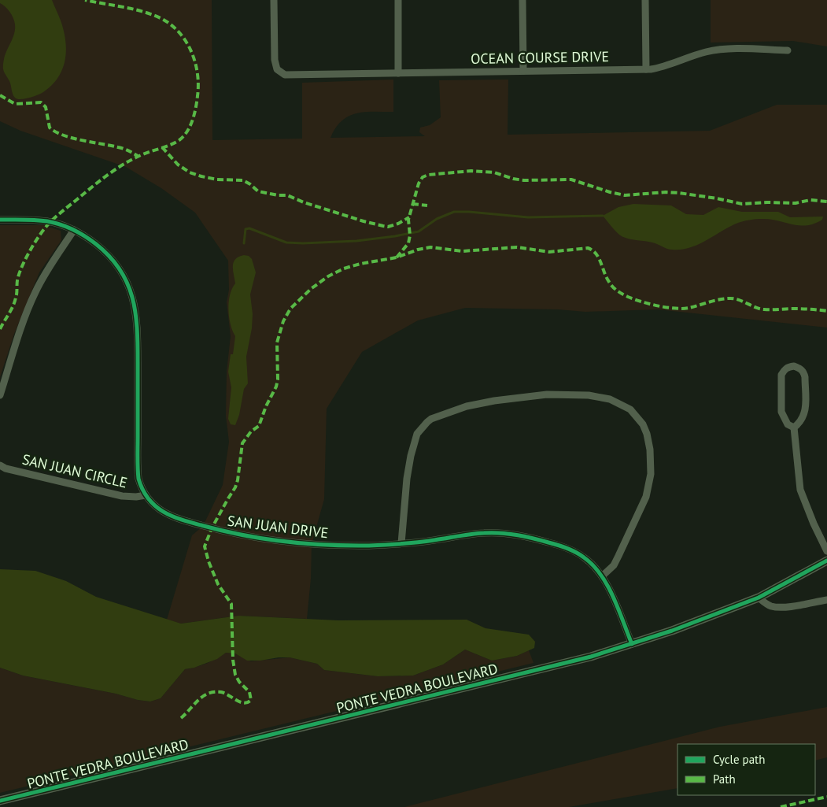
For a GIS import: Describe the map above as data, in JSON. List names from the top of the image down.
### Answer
{
  "streets": {
    "street": [
      "OCEAN COURSE DRIVE",
      "SAN JUAN CIRCLE",
      "SAN JUAN DRIVE",
      "PONTE VEDRA BOULEVARD"
    ]
  },
  "crossings": [
    ["SAN JUAN CIRCLE", "SAN JUAN DRIVE"],
    ["SAN JUAN DRIVE", "PONTE VEDRA BOULEVARD"]
  ],
  "legend": ["Cycle path", "Path"]
}
